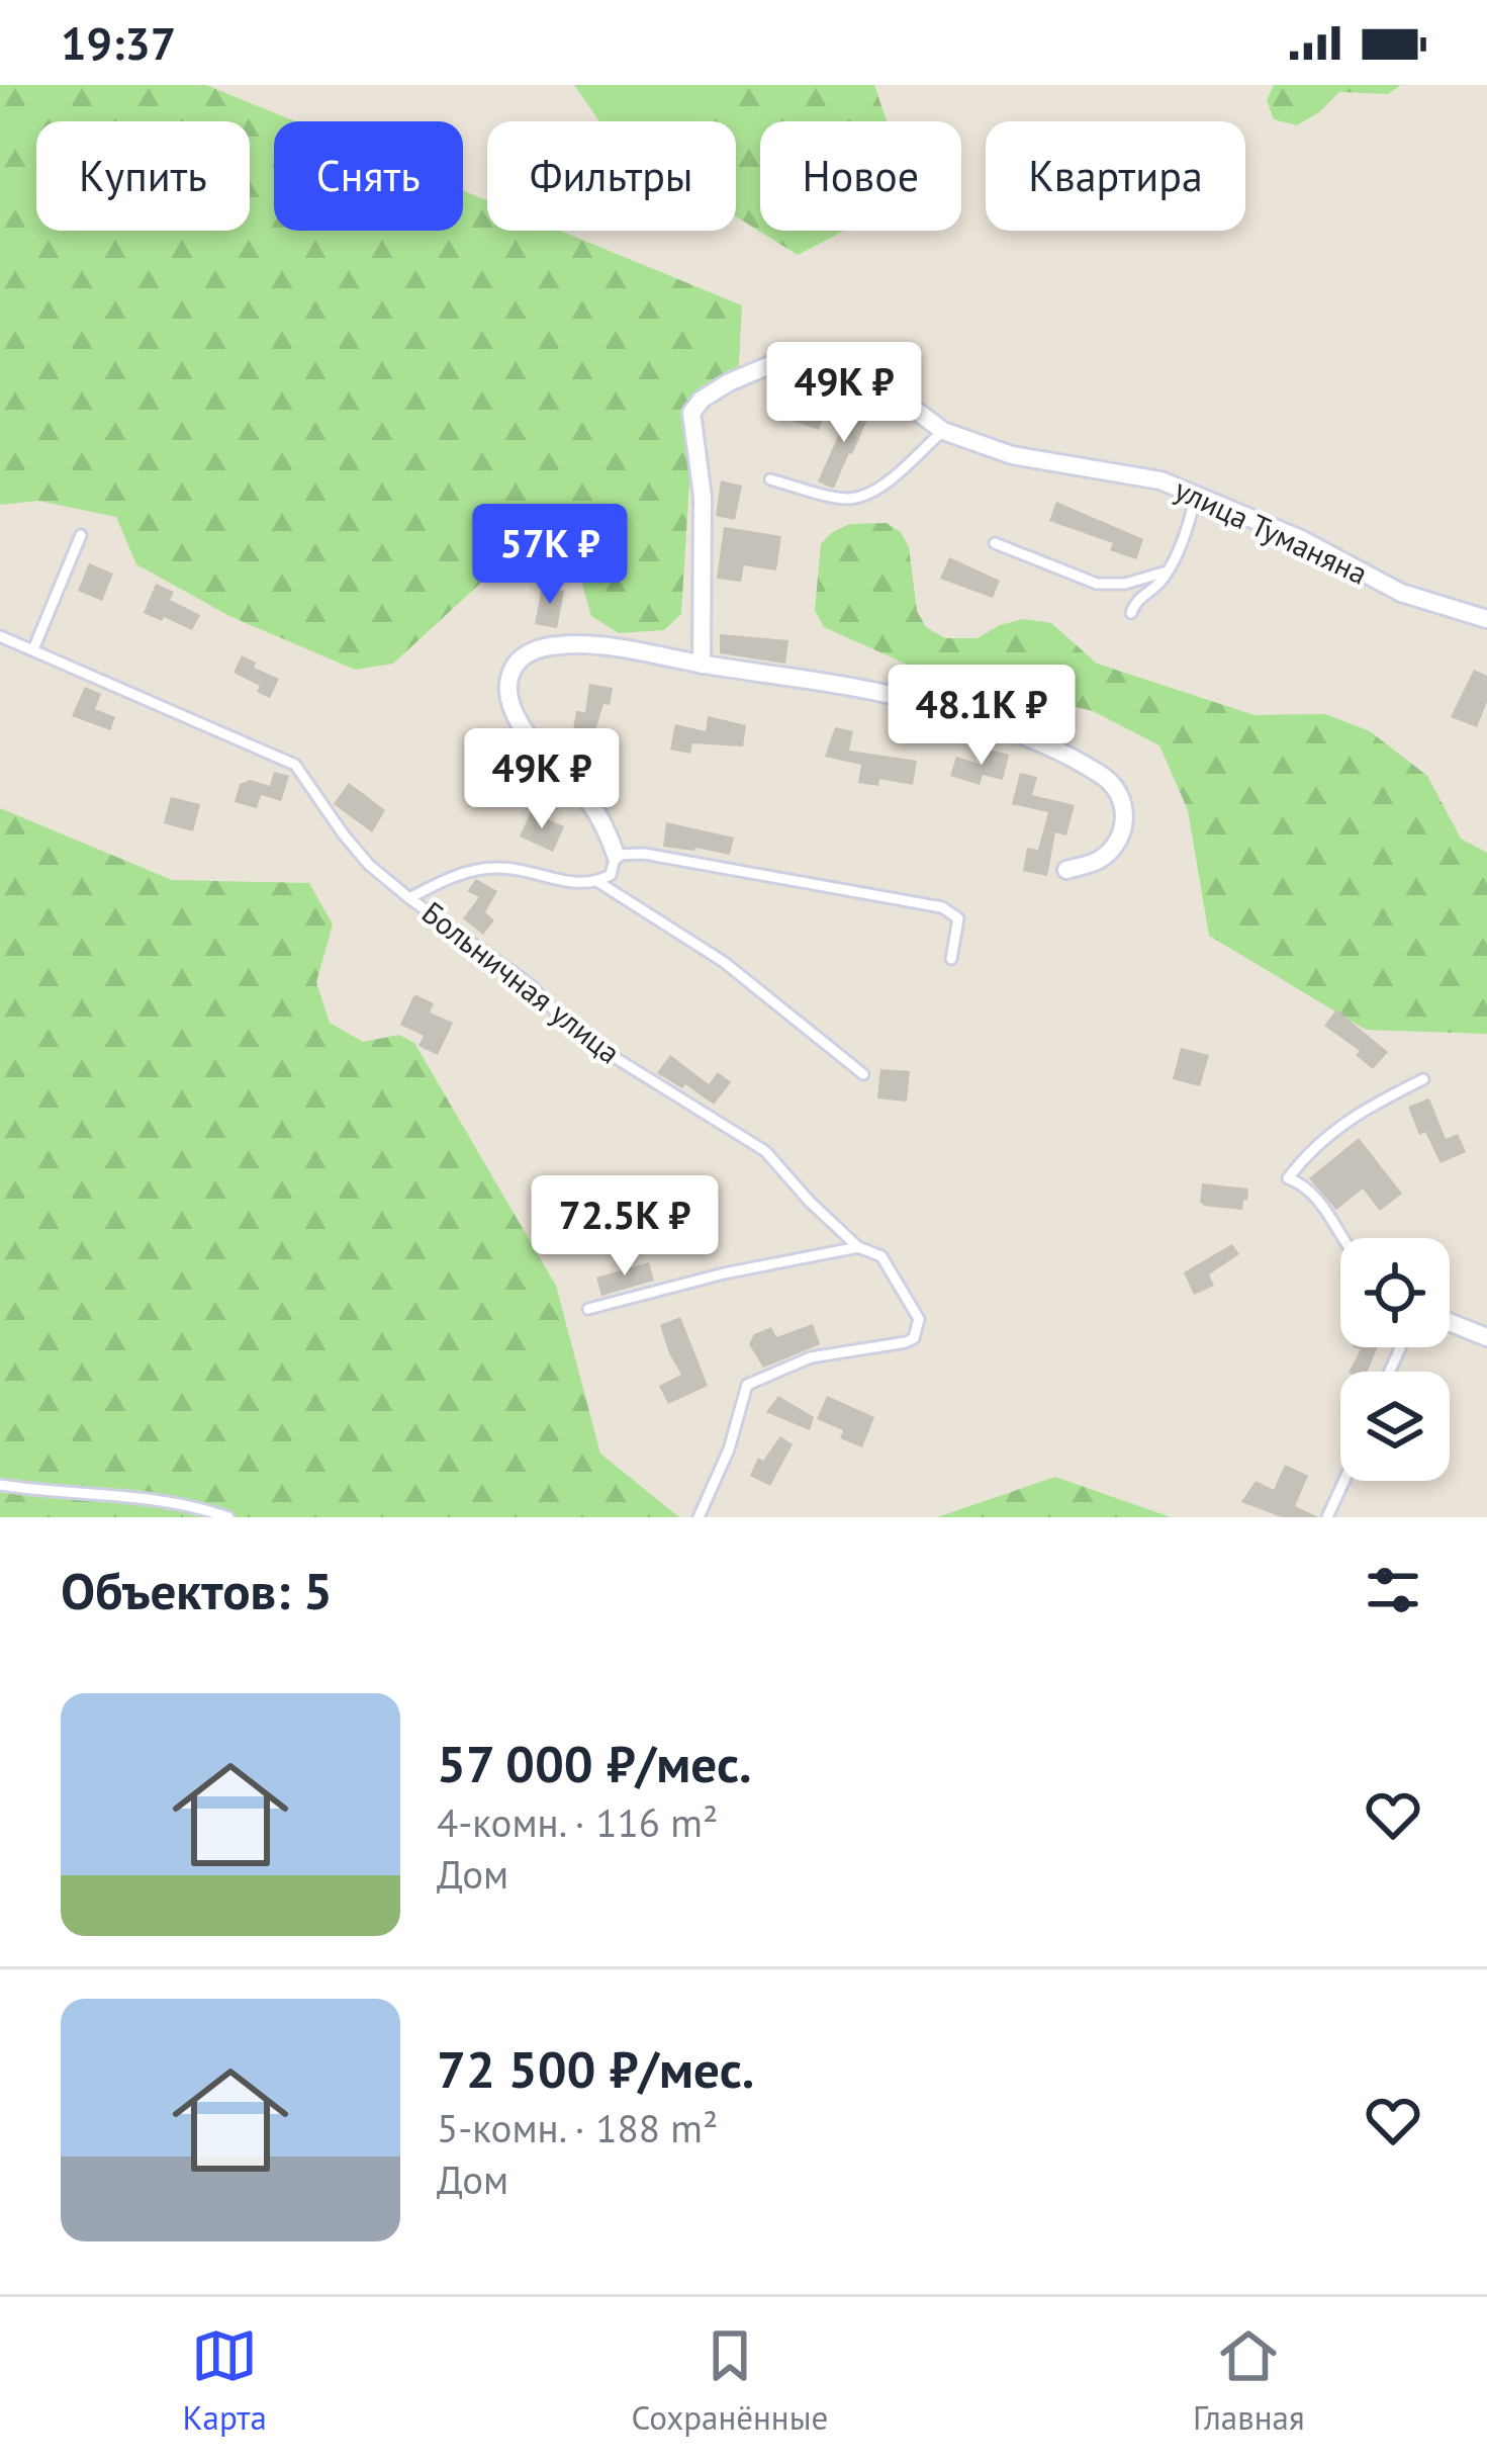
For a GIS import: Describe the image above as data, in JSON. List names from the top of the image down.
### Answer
{
  "streets": {
    "street": ["улица Туманяна"],
    "lane": ["Больничная улица"]
  },
  "page": {
    "status": "19:37",
    "chip": [
      "Купить",
      "Снять",
      "Фильтры",
      "Новое",
      "Квартира"
    ],
    "price": [
      "49K ₽",
      "57K ₽",
      "48.1K ₽",
      "49K ₽",
      "72.5K ₽"
    ],
    "heading": "Объектов: 5",
    "list": [
      {
        "name": "57 000 ₽/мес.",
        "note": "4-комн. · 116 m² · Дом"
      },
      {
        "name": "72 500 ₽/мес.",
        "note": "5-комн. · 188 m² · Дом"
      }
    ],
    "tabs": ["Карта", "Сохранённые", "Главная"]
  }
}
